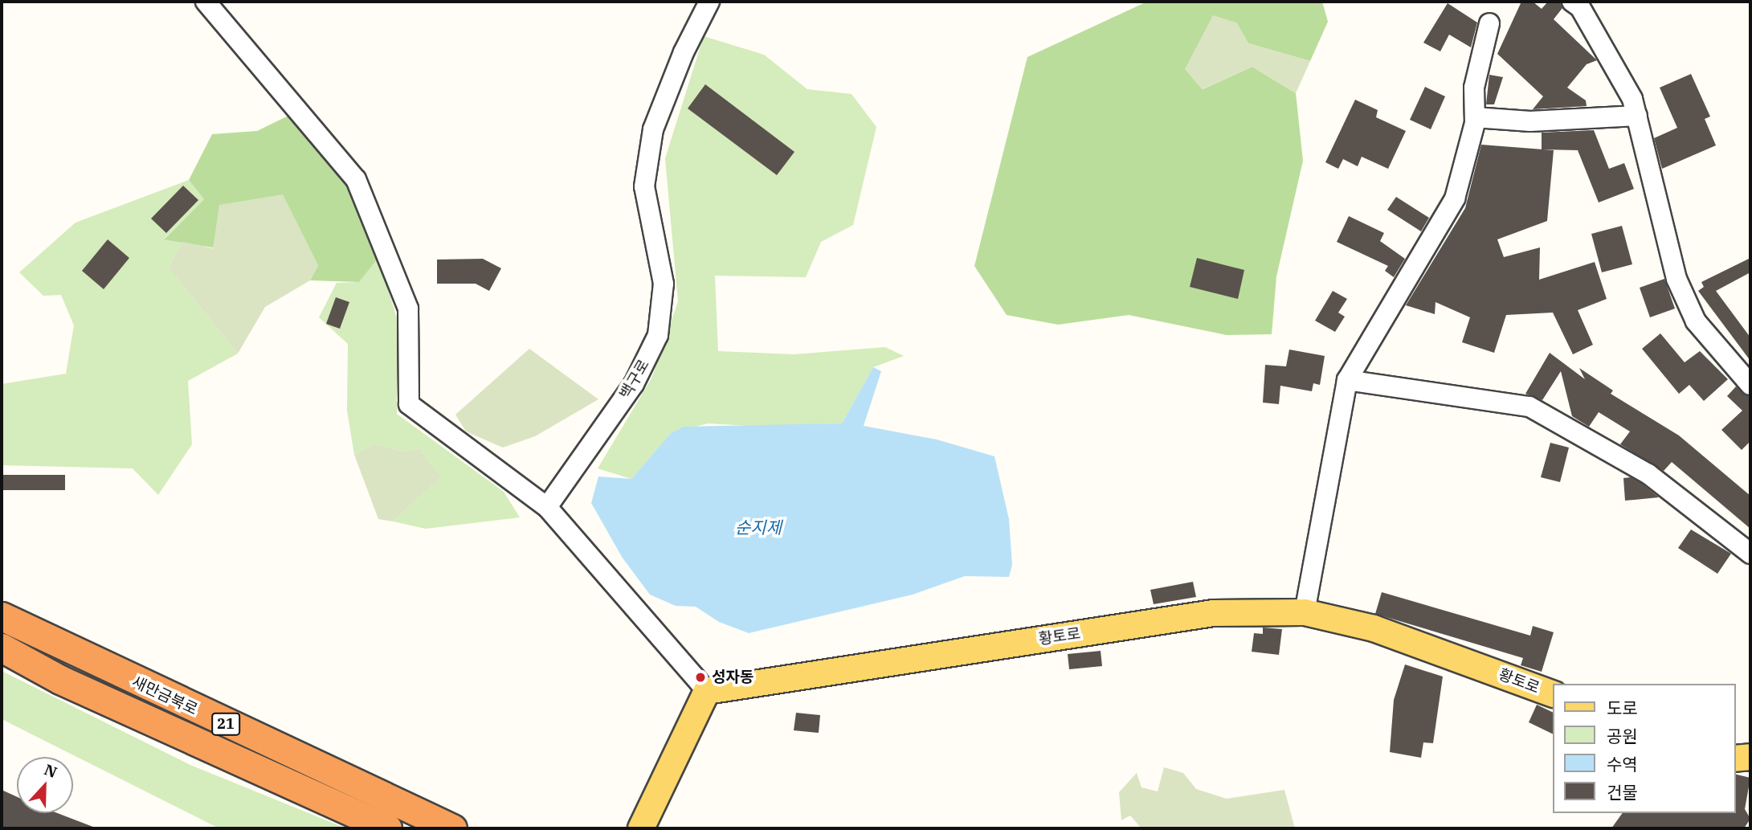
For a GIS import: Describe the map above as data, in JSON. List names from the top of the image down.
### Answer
{
  "streets": {
    "highway": ["새만금북로", "21"],
    "main road": ["황토로"],
    "street": ["백구로"]
  },
  "water": ["순지제"],
  "places": ["성자동"],
  "legend": [
    "도로",
    "공원",
    "수역",
    "건물"
  ],
  "north": "top"
}
